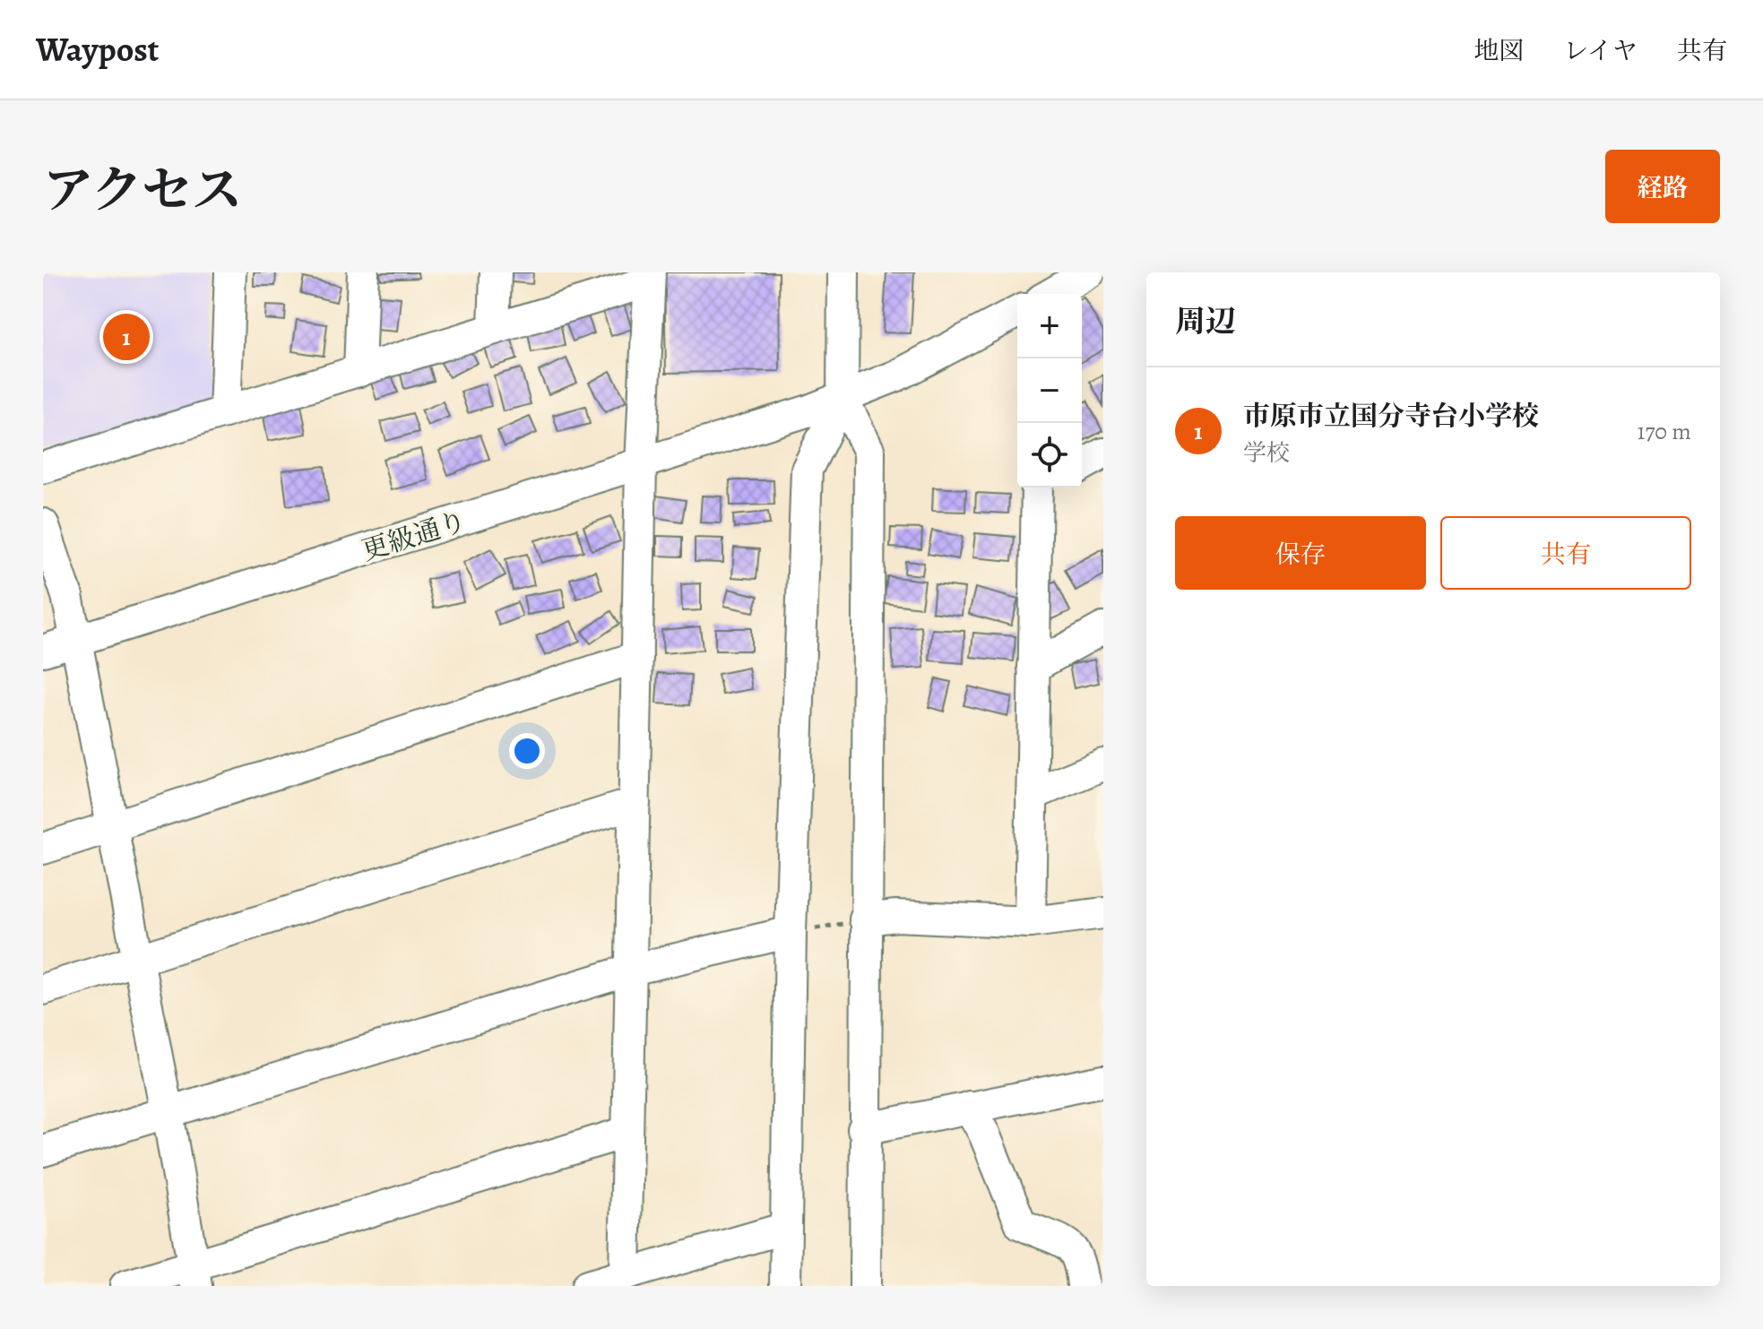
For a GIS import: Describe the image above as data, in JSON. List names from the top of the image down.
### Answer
{
  "streets": {
    "street": ["更級通り"]
  },
  "page": {
    "header": "Waypost",
    "nav": ["地図", "レイヤ", "共有"],
    "title": "アクセス",
    "buttons": [
      "経路",
      ["保存", "共有"]
    ],
    "heading": "周辺",
    "map_buttons": ["+", "−"],
    "pins": "1",
    "list": [
      {
        "mark": "1",
        "name": "市原市立国分寺台小学校",
        "note": "学校",
        "value": "170 m"
      }
    ]
  }
}
